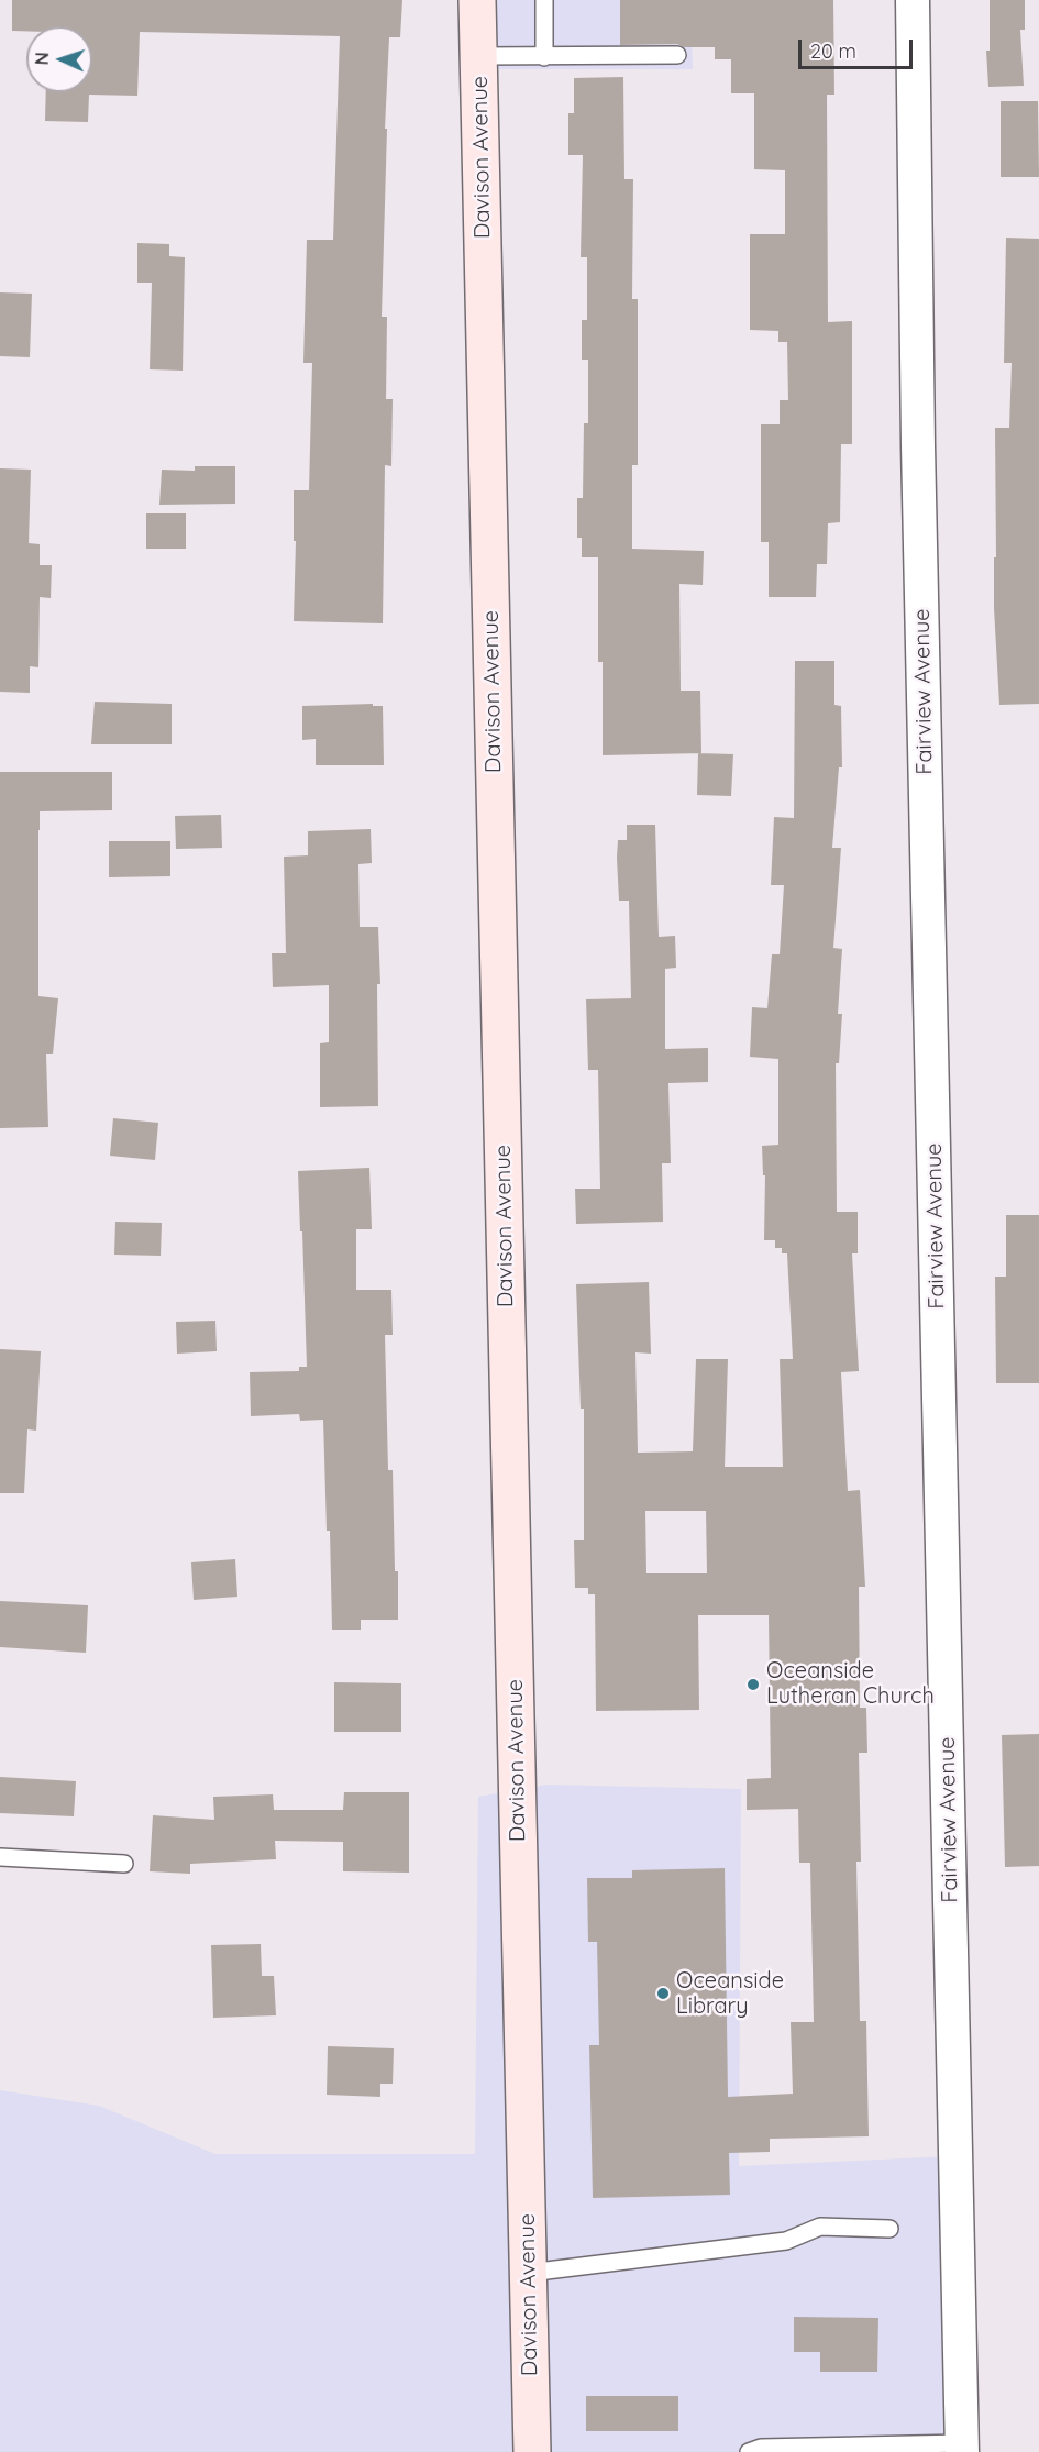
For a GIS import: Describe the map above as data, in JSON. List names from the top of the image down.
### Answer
{
  "streets": {
    "main road": ["Davison Avenue"],
    "street": ["Fairview Avenue"]
  },
  "places": ["Oceanside Lutheran Church", "Oceanside Library"],
  "scale_bar": "20 m",
  "north": "left"
}
